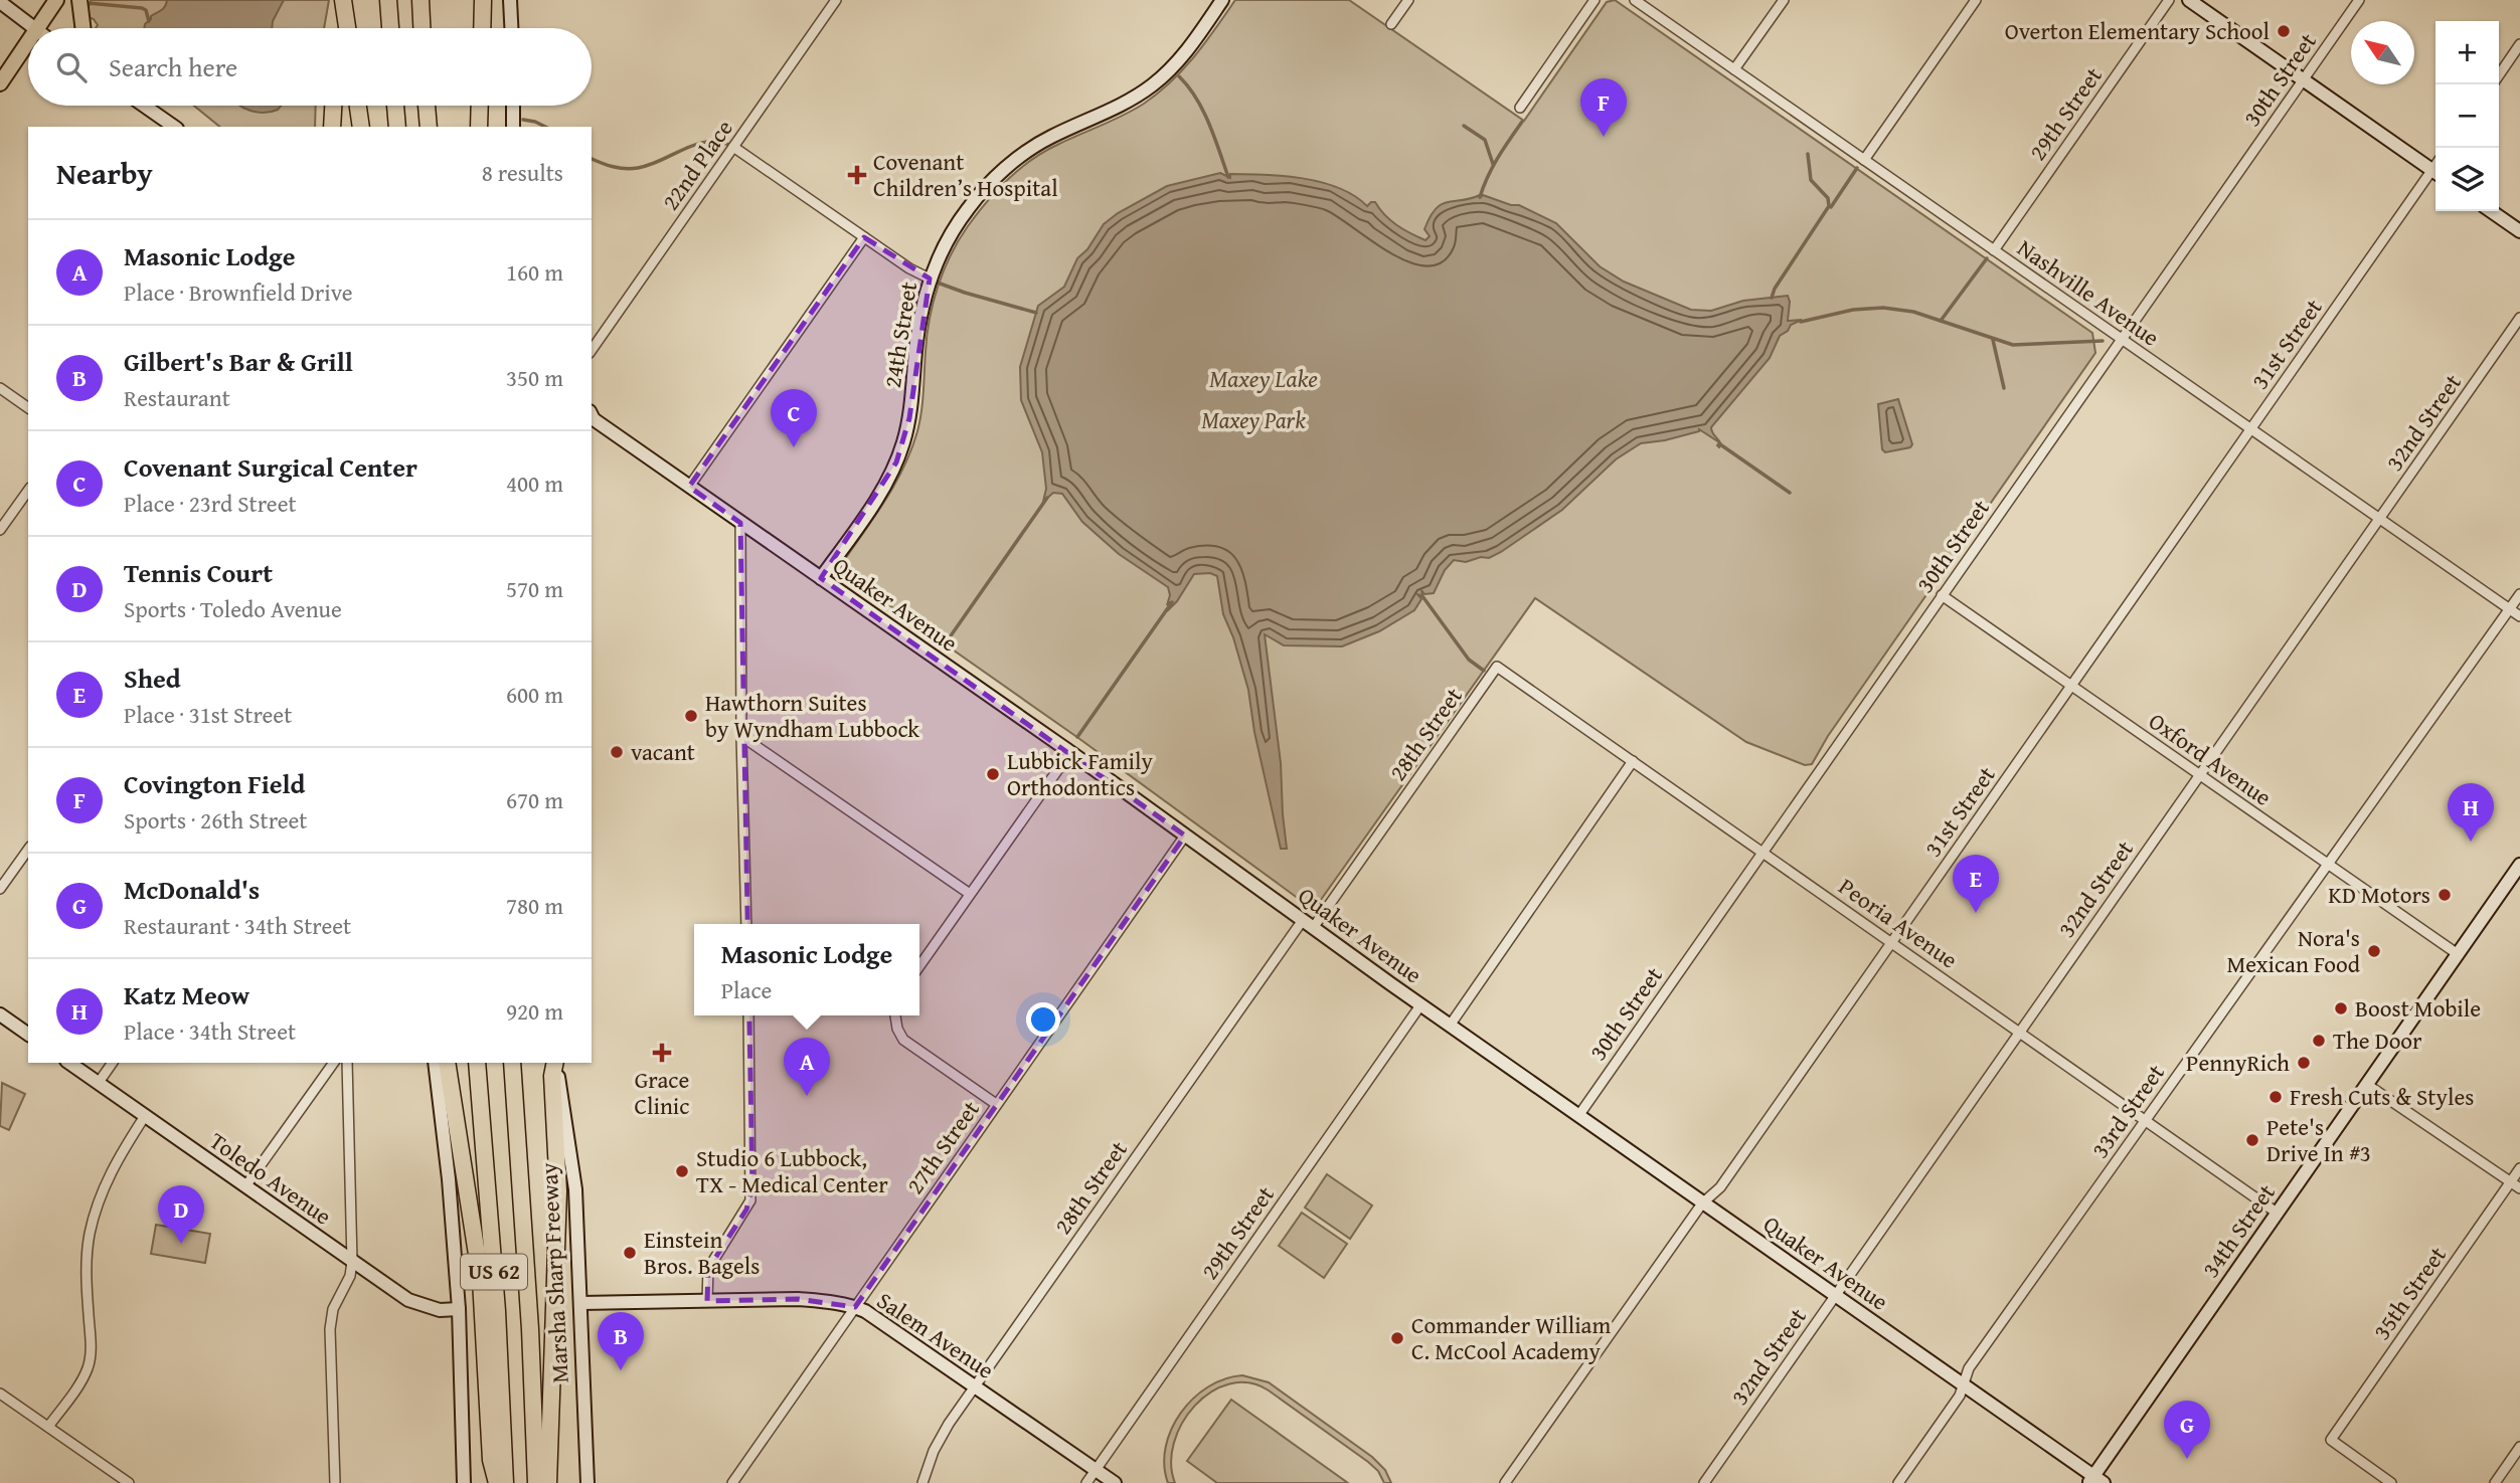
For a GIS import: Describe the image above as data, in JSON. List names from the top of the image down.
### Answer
{
  "streets": {
    "highway": ["US 62", "Marsha Sharp Freeway"],
    "main road": [
      "24th Street",
      "Quaker Avenue",
      "Toledo Avenue",
      "34th Street",
      "Salem Avenue"
    ],
    "street": [
      "30th Street",
      "29th Street",
      "22nd Place",
      "Nashville Avenue",
      "31st Street",
      "32nd Street",
      "28th Street",
      "Oxford Avenue",
      "Peoria Avenue",
      "33rd Street",
      "27th Street",
      "35th Street"
    ]
  },
  "crossings": [
    ["30th Street", "Nashville Avenue"],
    ["30th Street", "Quaker Avenue"],
    ["30th Street", "Oxford Avenue"],
    ["30th Street", "Peoria Avenue"],
    ["29th Street", "Nashville Avenue"],
    ["29th Street", "Quaker Avenue"],
    ["29th Street", "Salem Avenue"],
    ["Nashville Avenue", "31st Street"],
    ["Nashville Avenue", "32nd Street"],
    ["Nashville Avenue", "33rd Street"],
    ["24th Street", "Quaker Avenue"],
    ["31st Street", "Quaker Avenue"],
    ["31st Street", "Oxford Avenue"],
    ["31st Street", "Peoria Avenue"],
    ["32nd Street", "Quaker Avenue"],
    ["32nd Street", "Oxford Avenue"],
    ["32nd Street", "Peoria Avenue"],
    ["Quaker Avenue", "28th Street"],
    ["Quaker Avenue", "33rd Street"],
    ["Quaker Avenue", "27th Street"],
    ["Quaker Avenue", "34th Street"],
    ["28th Street", "Peoria Avenue"],
    ["28th Street", "Salem Avenue"],
    ["Oxford Avenue", "33rd Street"],
    ["Oxford Avenue", "34th Street"],
    ["Peoria Avenue", "33rd Street"],
    ["Peoria Avenue", "34th Street"],
    ["27th Street", "Salem Avenue"],
    ["Marsha Sharp Freeway", "Salem Avenue"]
  ],
  "water": ["Maxey Lake"],
  "parks": ["Maxey Park"],
  "places": {
    "other": [
      "Overton Elementary School",
      "Hawthorn Suites by Wyndham Lubbock",
      "vacant",
      "Lubbick Family Orthodontics",
      "KD Motors",
      "Nora's Mexican Food",
      "Boost Mobile",
      "The Door",
      "PennyRich",
      "Fresh Cuts & Styles",
      "Pete's Drive In #3",
      "Studio 6 Lubbock, TX - Medical Center",
      "Einstein Bros. Bagels",
      "Commander William C. McCool Academy"
    ],
    "health": ["Covenant Children’s Hospital", "Grace Clinic"]
  },
  "north": "top left",
  "page": {
    "map_buttons": ["+", "−"],
    "search": "Search here",
    "pins": [
      "F",
      "C",
      "H",
      "E",
      "A",
      "D",
      "B",
      "G"
    ],
    "heading": ["Nearby", "8 results"],
    "list": [
      {
        "mark": "A",
        "name": "Masonic Lodge",
        "note": "Place · Brownfield Drive",
        "value": "160 m"
      },
      {
        "mark": "B",
        "name": "Gilbert's Bar & Grill",
        "note": "Restaurant",
        "value": "350 m"
      },
      {
        "mark": "C",
        "name": "Covenant Surgical Center",
        "note": "Place · 23rd Street",
        "value": "400 m"
      },
      {
        "mark": "D",
        "name": "Tennis Court",
        "note": "Sports · Toledo Avenue",
        "value": "570 m"
      },
      {
        "mark": "E",
        "name": "Shed",
        "note": "Place · 31st Street",
        "value": "600 m"
      },
      {
        "mark": "F",
        "name": "Covington Field",
        "note": "Sports · 26th Street",
        "value": "670 m"
      },
      {
        "mark": "G",
        "name": "McDonald's",
        "note": "Restaurant · 34th Street",
        "value": "780 m"
      },
      {
        "mark": "H",
        "name": "Katz Meow",
        "note": "Place · 34th Street",
        "value": "920 m"
      }
    ],
    "popup": ["Masonic Lodge", "Place"]
  }
}
